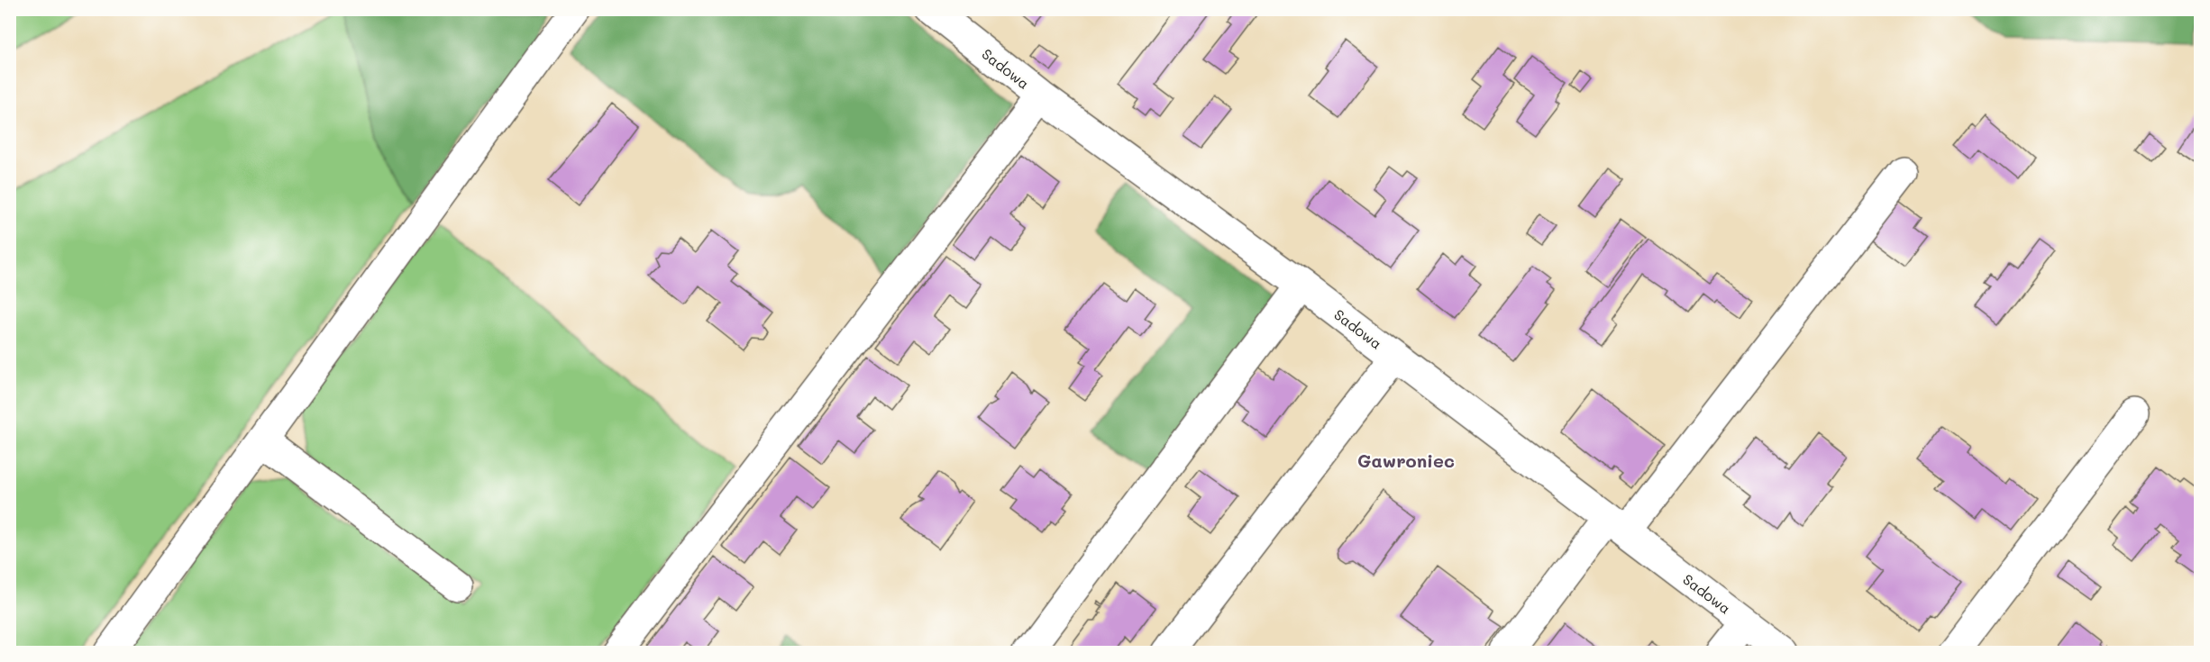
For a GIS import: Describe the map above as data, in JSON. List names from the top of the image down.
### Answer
{
  "streets": {
    "street": ["Sadowa"]
  },
  "districts": ["Gawroniec"]
}
